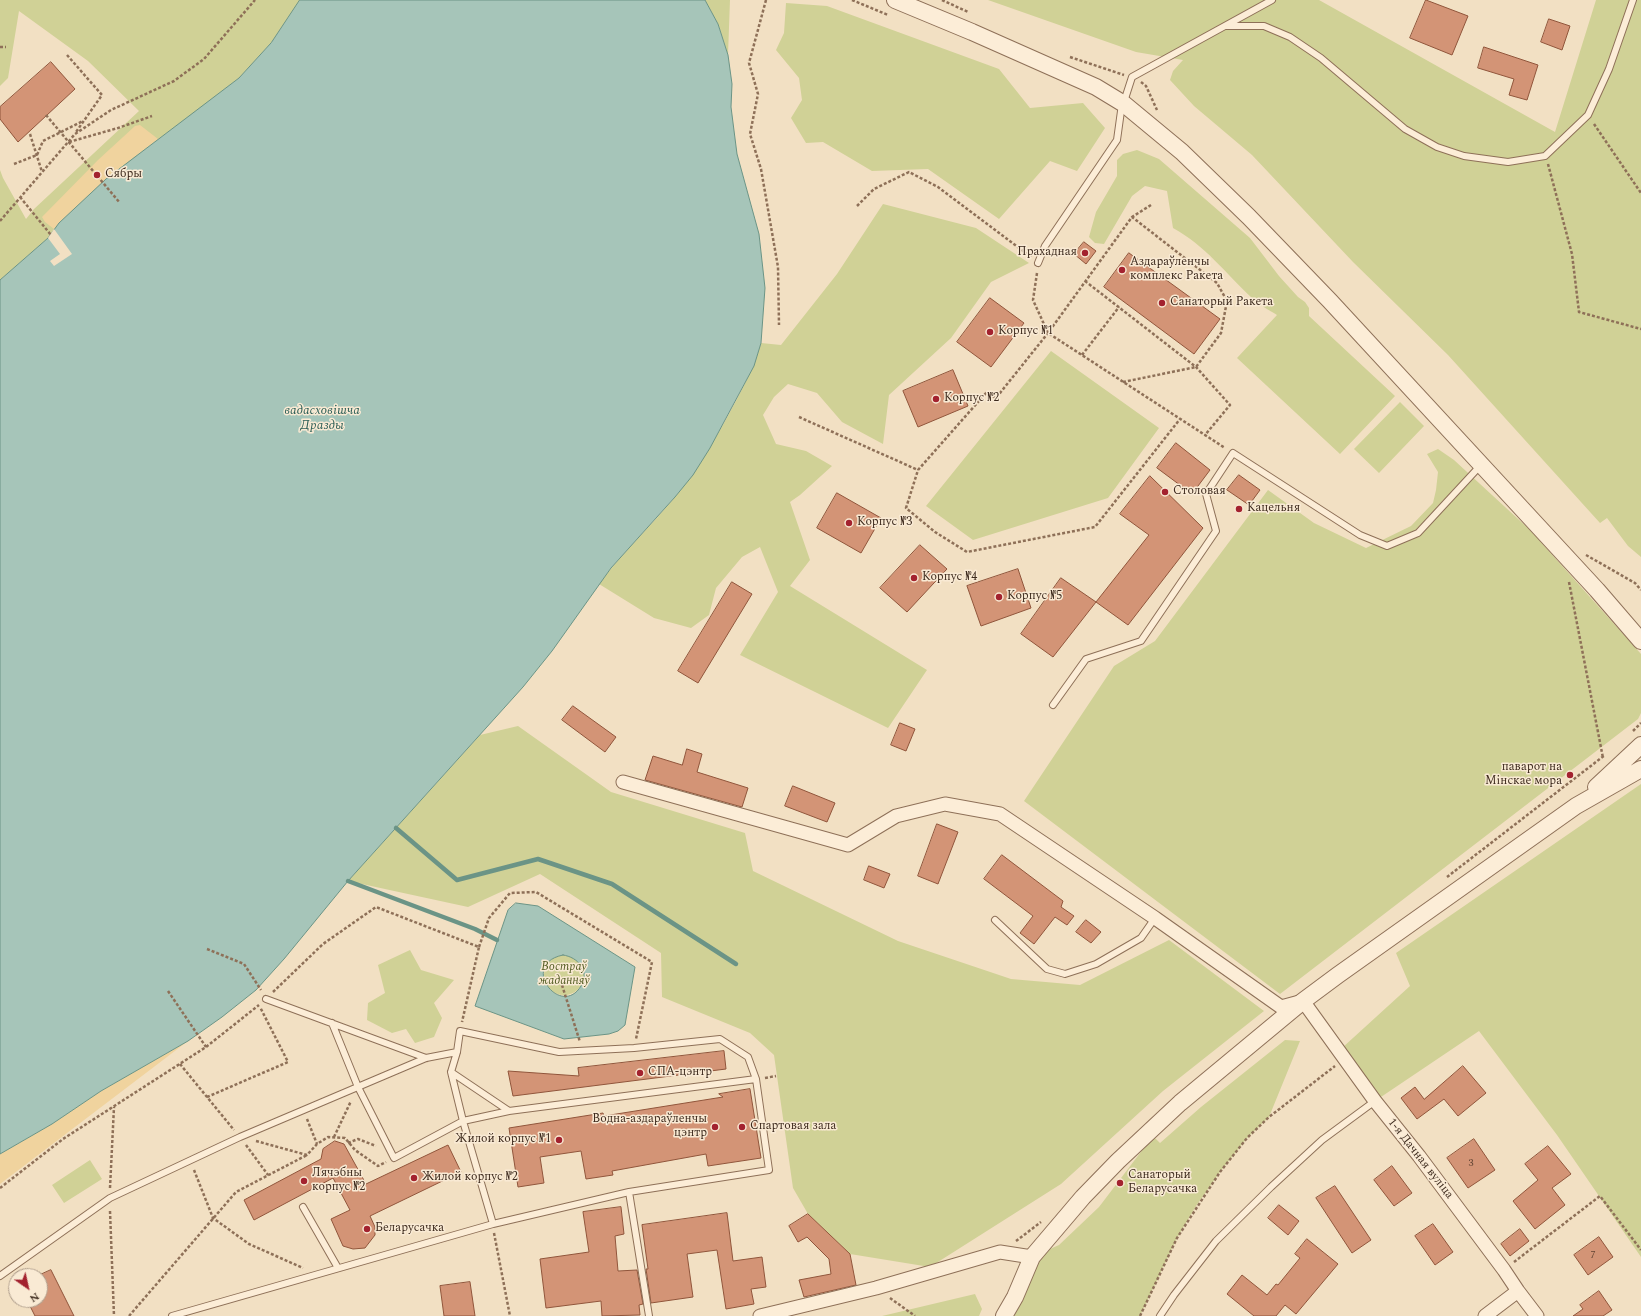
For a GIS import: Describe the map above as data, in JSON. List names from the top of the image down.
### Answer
{
  "streets": {
    "street": ["1-я Дачная вуліца"]
  },
  "water": ["вадасховішча Дразды"],
  "parks": ["Востраў жаданняў"],
  "places": [
    "Сябры",
    "Прахадная",
    "Аздараўленчы комплекс Ракета",
    "Санаторый Ракета",
    "Корпус №1",
    "Корпус №2",
    "Столовая",
    "Кацельня",
    "Корпус №3",
    "Корпус №4",
    "Корпус №5",
    "паварот на Мінскае мора",
    "СПА-цэнтр",
    "Водна-аздараўленчы цэнтр",
    "Спартовая зала",
    "Жилой корпус №1",
    "Жилой корпус №2",
    "Лячэбны корпус №2",
    "Санаторый Беларусачка",
    "Беларусачка"
  ],
  "house_numbers": ["3", "7"],
  "north": "bottom right"
}
